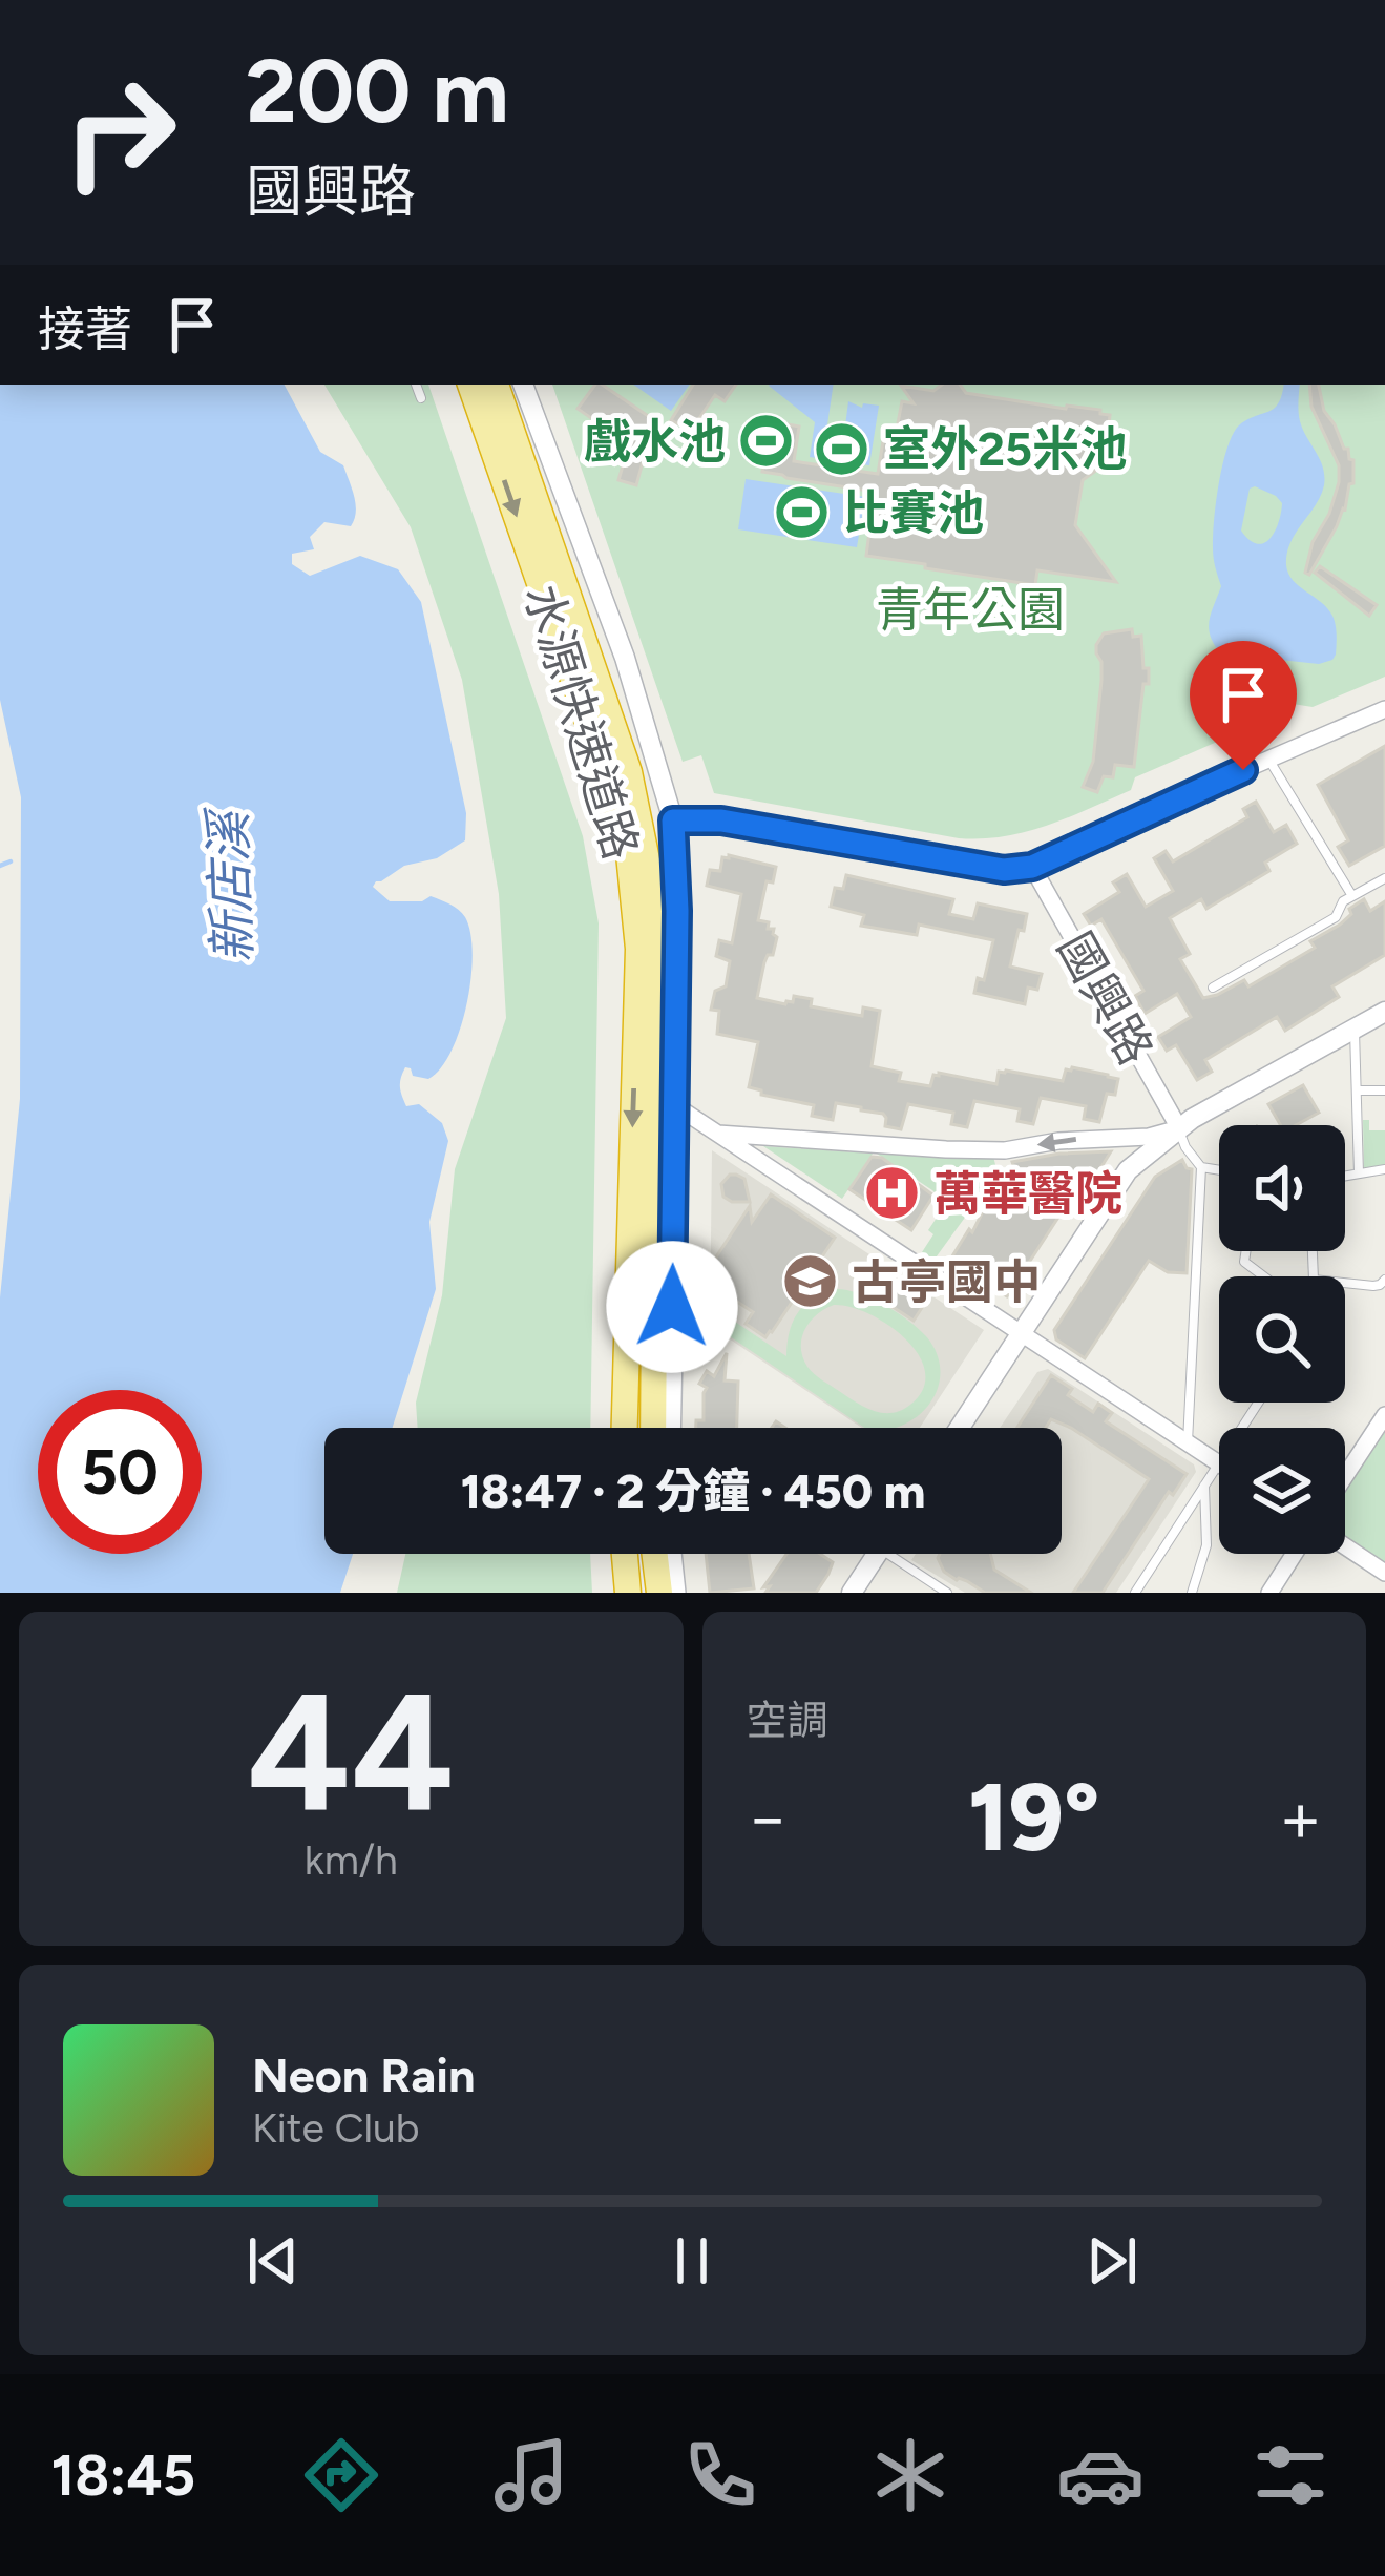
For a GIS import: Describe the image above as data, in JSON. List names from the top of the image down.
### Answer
{
  "streets": {
    "highway": ["水源快速道路"],
    "street": ["國興路"]
  },
  "water": ["新店溪"],
  "parks": ["青年公園"],
  "places": {
    "sports": ["戲水池", "室外25米池", "比賽池"],
    "hospital": ["萬華醫院"],
    "school or university": ["古亭國中"]
  },
  "page": {
    "turn": ["200 m", "國興路"],
    "then": "接著",
    "limit": "50",
    "trip": "18:47 · 2 分鐘 · 450 m",
    "tile": [
      ["44", "km/h"],
      "空調"
    ],
    "heat": ["−", "19°", "+"],
    "song": ["Neon Rain", "Kite Club"],
    "tabs": "18:45"
  }
}
